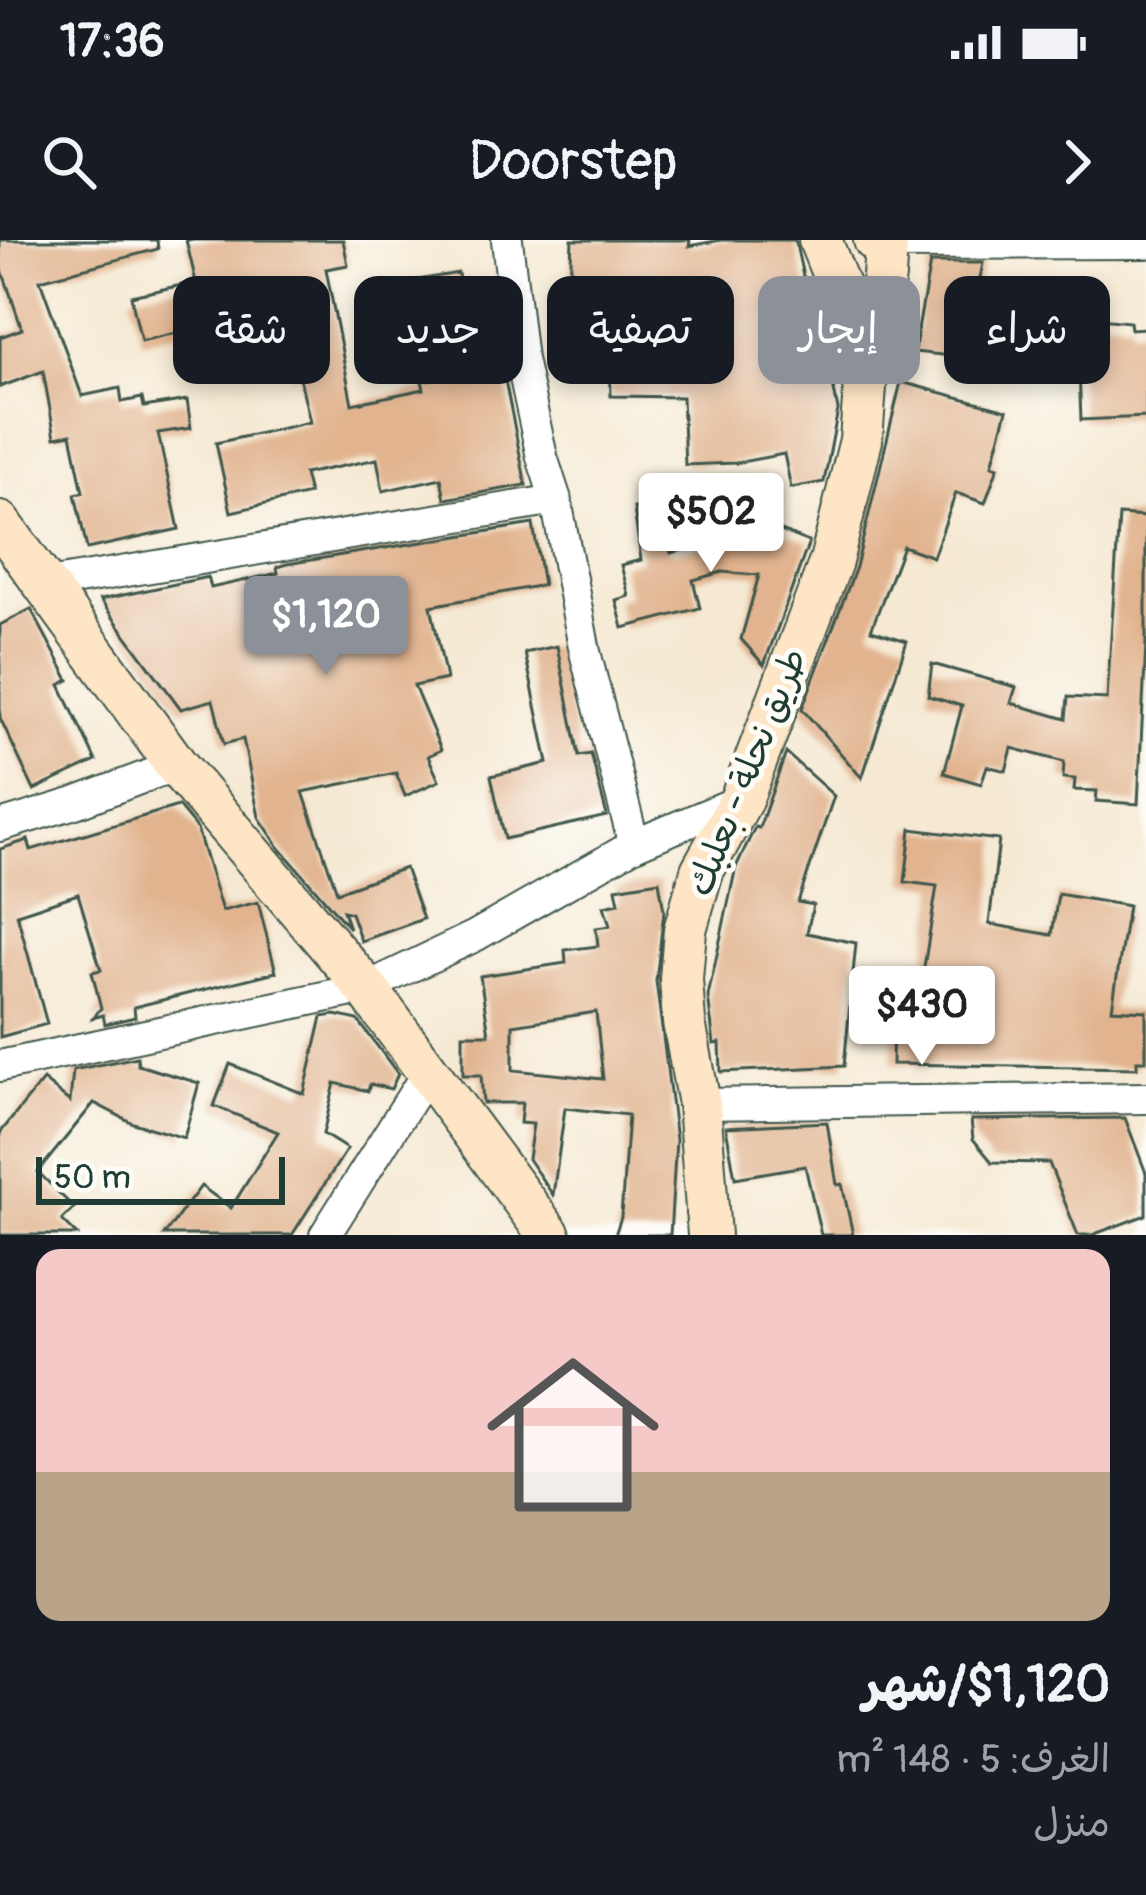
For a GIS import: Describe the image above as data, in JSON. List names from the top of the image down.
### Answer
{
  "streets": {
    "street": ["طريق نحلة - بعلبك"]
  },
  "scale_bar": "50 m",
  "page": {
    "status": "17:36",
    "header": "Doorstep",
    "chip": [
      "شراء",
      "إيجار",
      "تصفية",
      "جديد",
      "شقة"
    ],
    "price": ["$502", "$1,120", "$430"],
    "scale": "50 m",
    "list": [
      {
        "name": "$1,120/شهر",
        "note": "الغرف: 5 · 148 m² · منزل"
      }
    ]
  }
}
